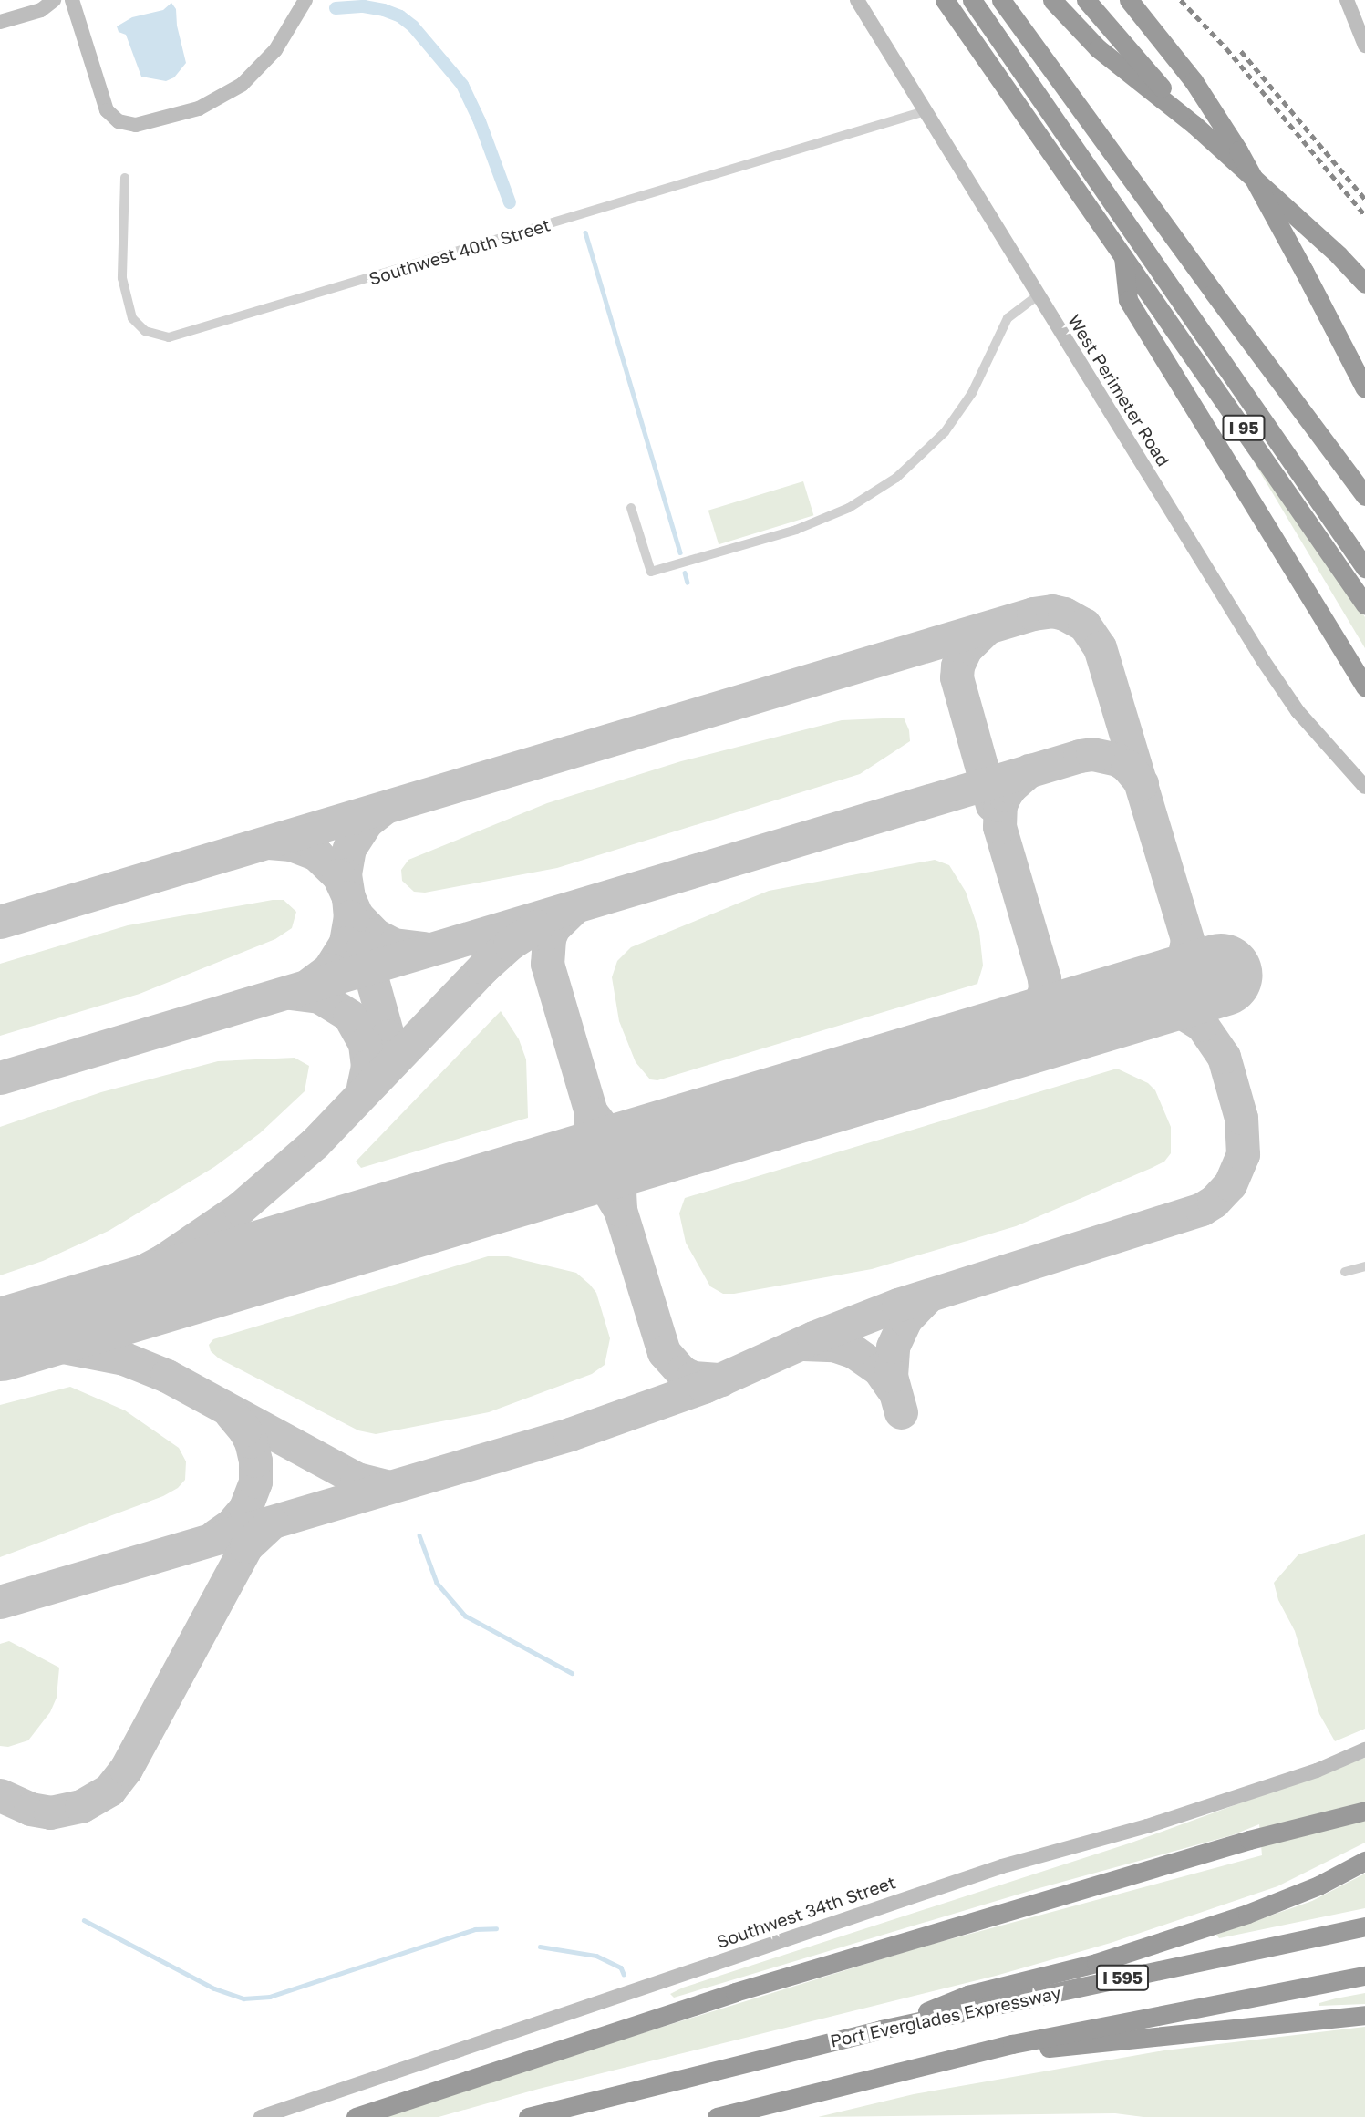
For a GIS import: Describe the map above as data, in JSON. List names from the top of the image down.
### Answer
{
  "streets": {
    "highway": ["I 95", "I 595", "Port Everglades Expressway"],
    "street": ["Southwest 40th Street", "West Perimeter Road", "Southwest 34th Street"]
  },
  "crossings": [
    ["Southwest 40th Street", "West Perimeter Road"]
  ]
}
